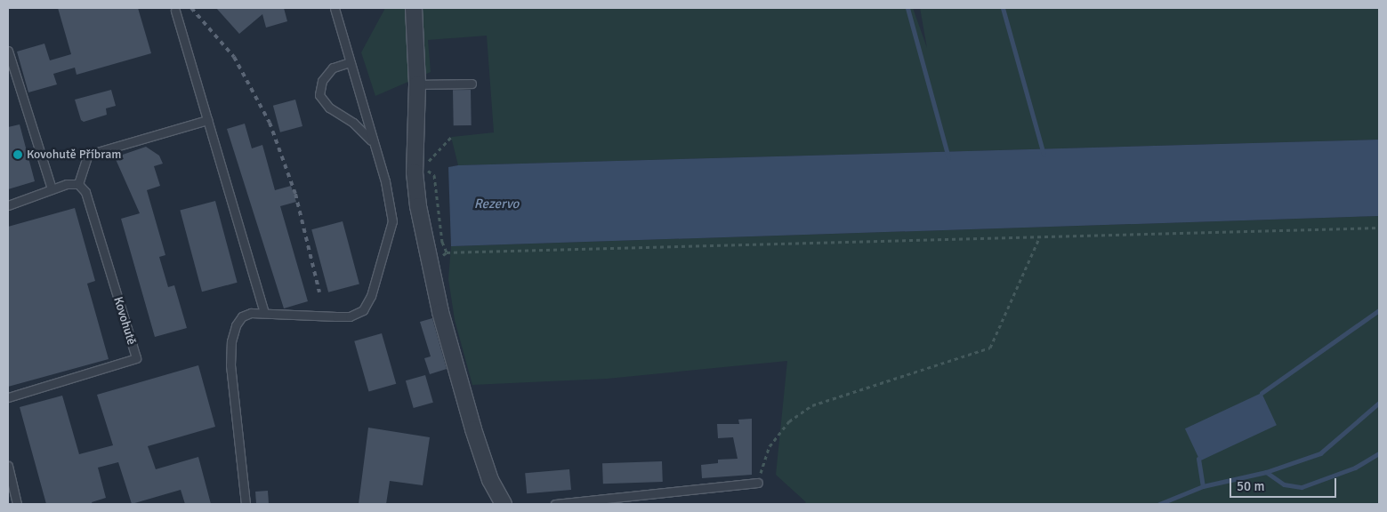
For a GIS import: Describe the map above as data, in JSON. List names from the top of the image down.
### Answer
{
  "streets": {
    "lane": ["Kovohutě"]
  },
  "water": ["Rezervo"],
  "places": ["Kovohutě Příbram"],
  "scale_bar": "50 m"
}
